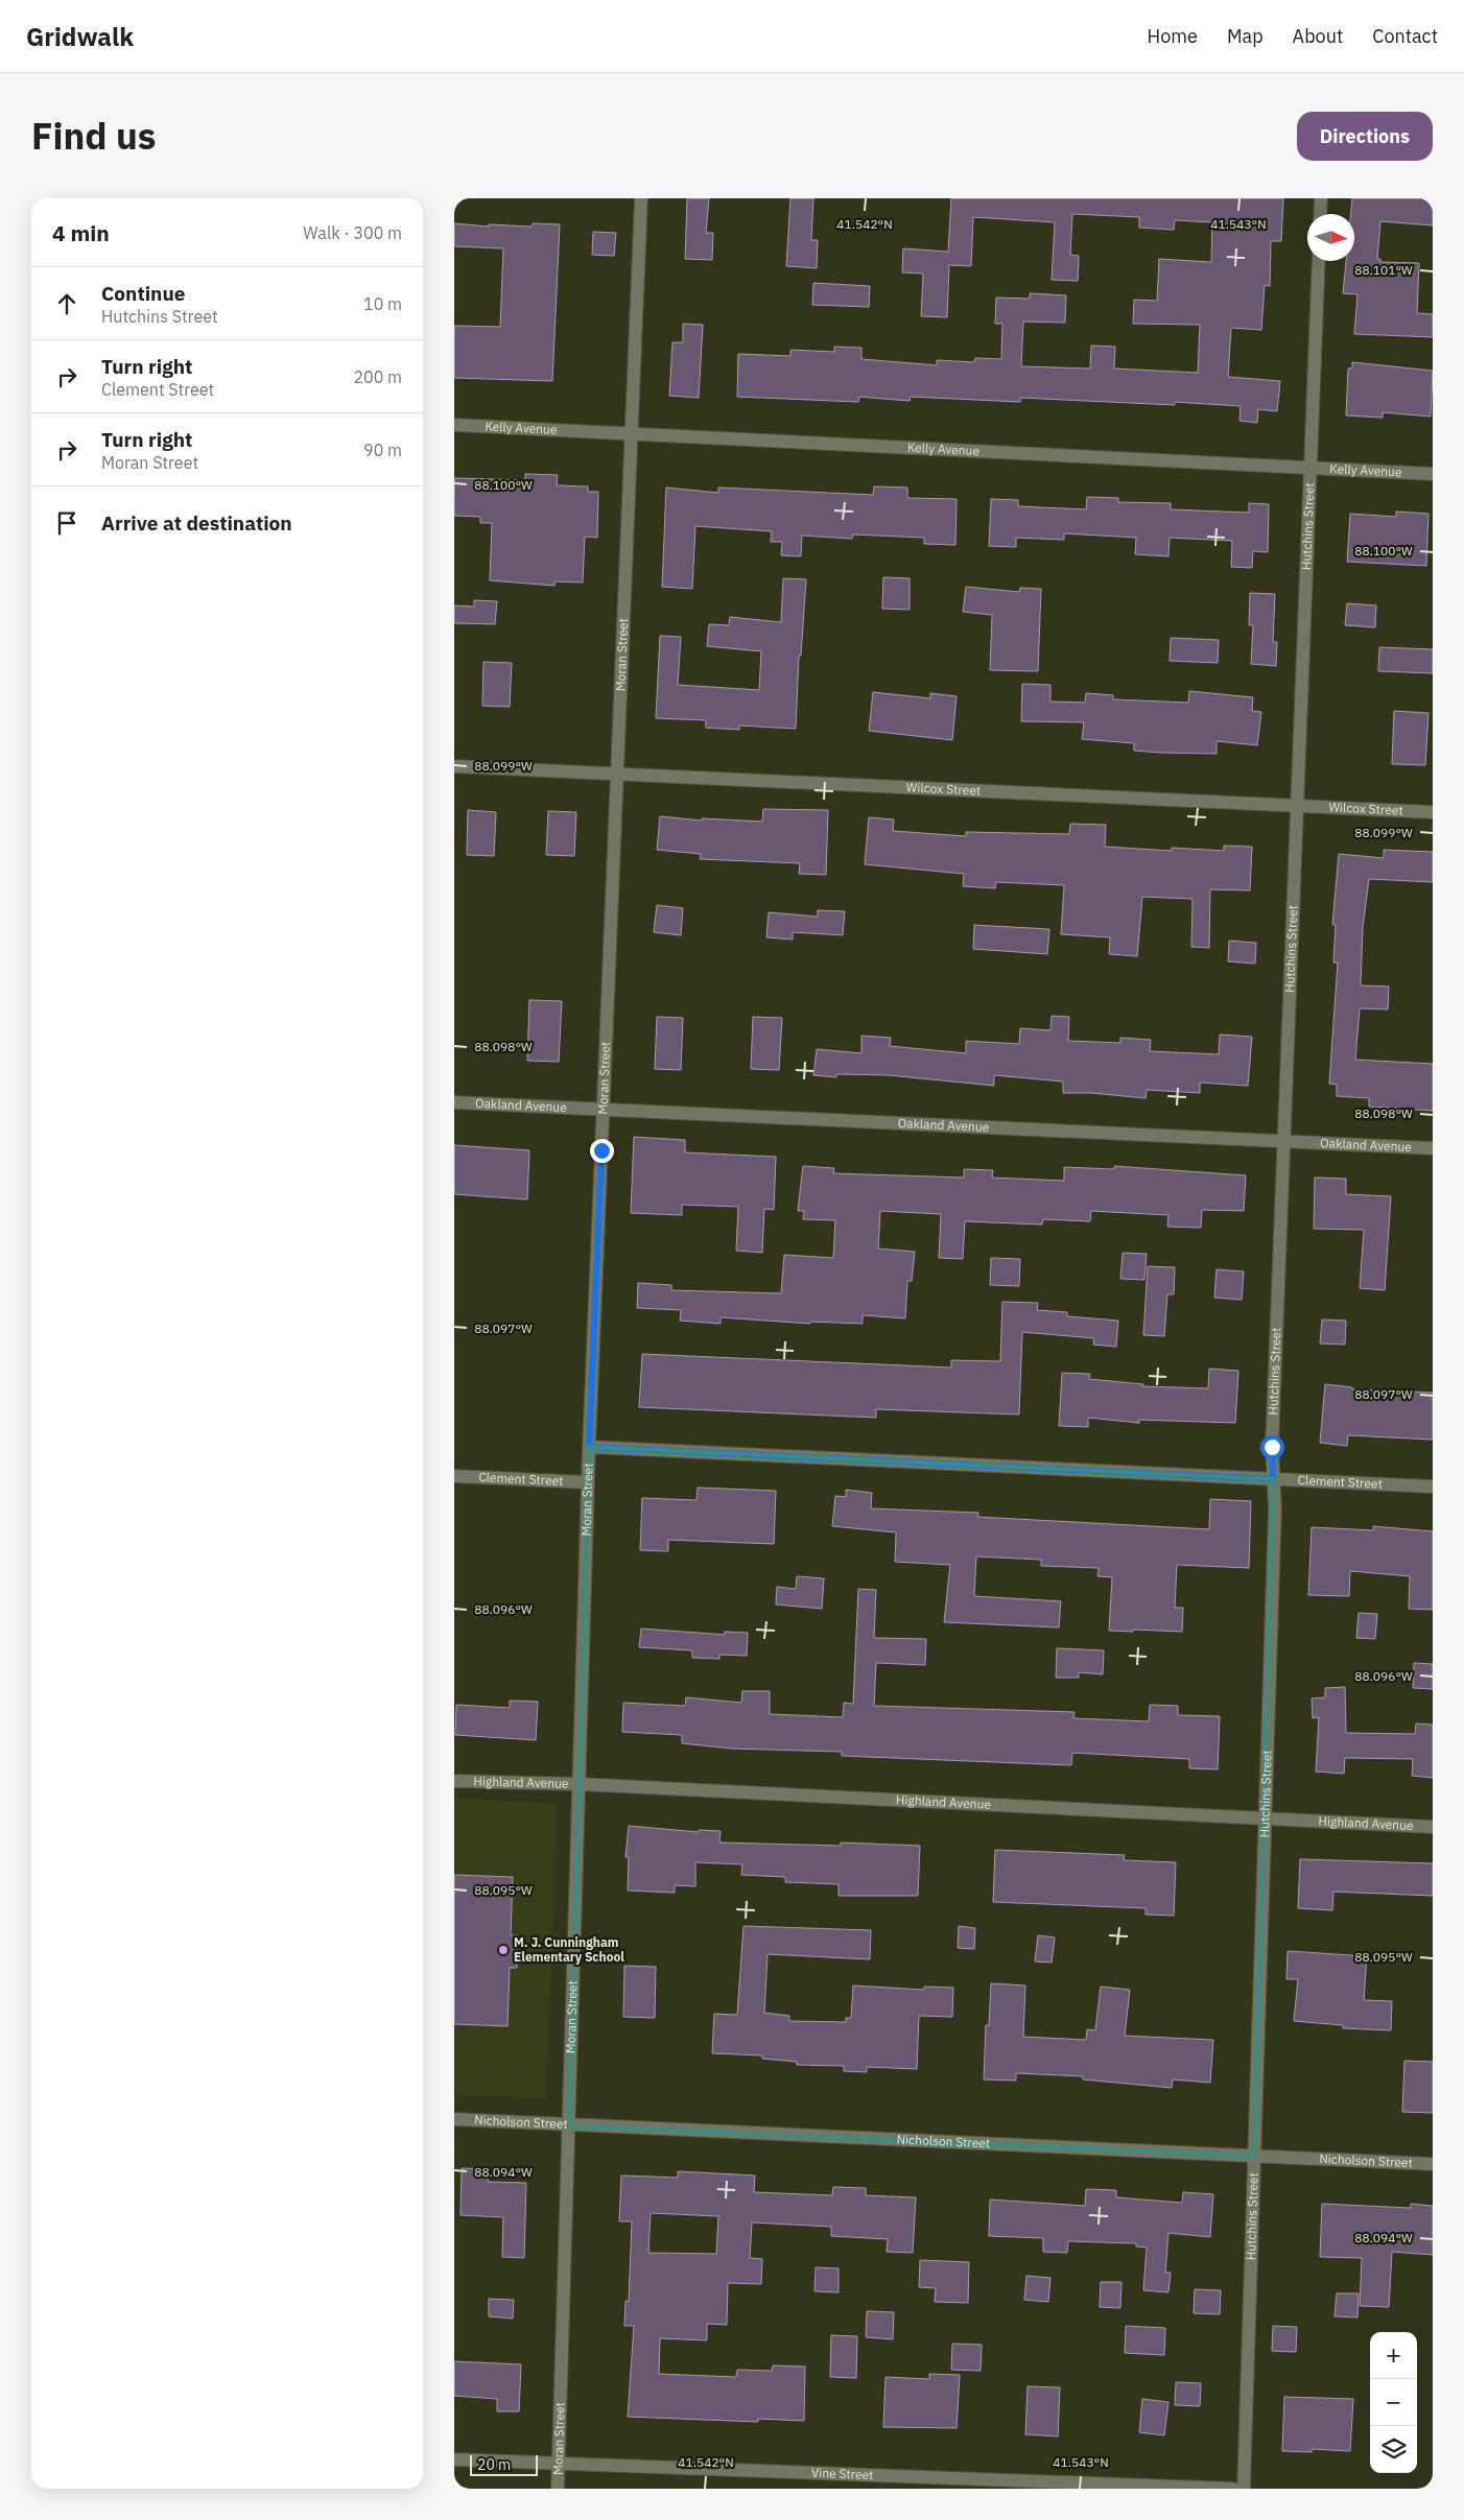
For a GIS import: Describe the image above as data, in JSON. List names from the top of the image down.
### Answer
{
  "streets": {
    "street": [
      "Kelly Avenue",
      "Hutchins Street",
      "Moran Street",
      "Wilcox Street",
      "Oakland Avenue",
      "Clement Street",
      "Highland Avenue",
      "Nicholson Street",
      "Vine Street"
    ]
  },
  "crossings": [
    ["Kelly Avenue", "Hutchins Street"],
    ["Kelly Avenue", "Moran Street"],
    ["Hutchins Street", "Wilcox Street"],
    ["Hutchins Street", "Oakland Avenue"],
    ["Hutchins Street", "Clement Street"],
    ["Hutchins Street", "Highland Avenue"],
    ["Hutchins Street", "Nicholson Street"],
    ["Moran Street", "Wilcox Street"],
    ["Moran Street", "Oakland Avenue"],
    ["Moran Street", "Clement Street"],
    ["Moran Street", "Highland Avenue"],
    ["Moran Street", "Nicholson Street"],
    ["Moran Street", "Vine Street"]
  ],
  "places": ["M. J. Cunningham Elementary School"],
  "scale_bar": "20 m",
  "north": "right",
  "page": {
    "header": "Gridwalk",
    "nav": [
      "Home",
      "Map",
      "About",
      "Contact"
    ],
    "title": "Find us",
    "buttons": "Directions",
    "heading": ["4 min", "Walk · 300 m"],
    "list": [
      ["Continue", "Hutchins Street", "10 m"],
      ["Turn right", "Clement Street", "200 m"],
      ["Turn right", "Moran Street", "90 m"],
      "Arrive at destination"
    ],
    "map_buttons": ["+", "−"],
    "scale": "20 m"
  },
  "coordinates": [
    "41.542°N",
    "41.543°N",
    "88.101°W",
    "88.100°W",
    "88.099°W",
    "88.098°W",
    "88.097°W",
    "88.096°W",
    "88.095°W",
    "88.094°W"
  ]
}
